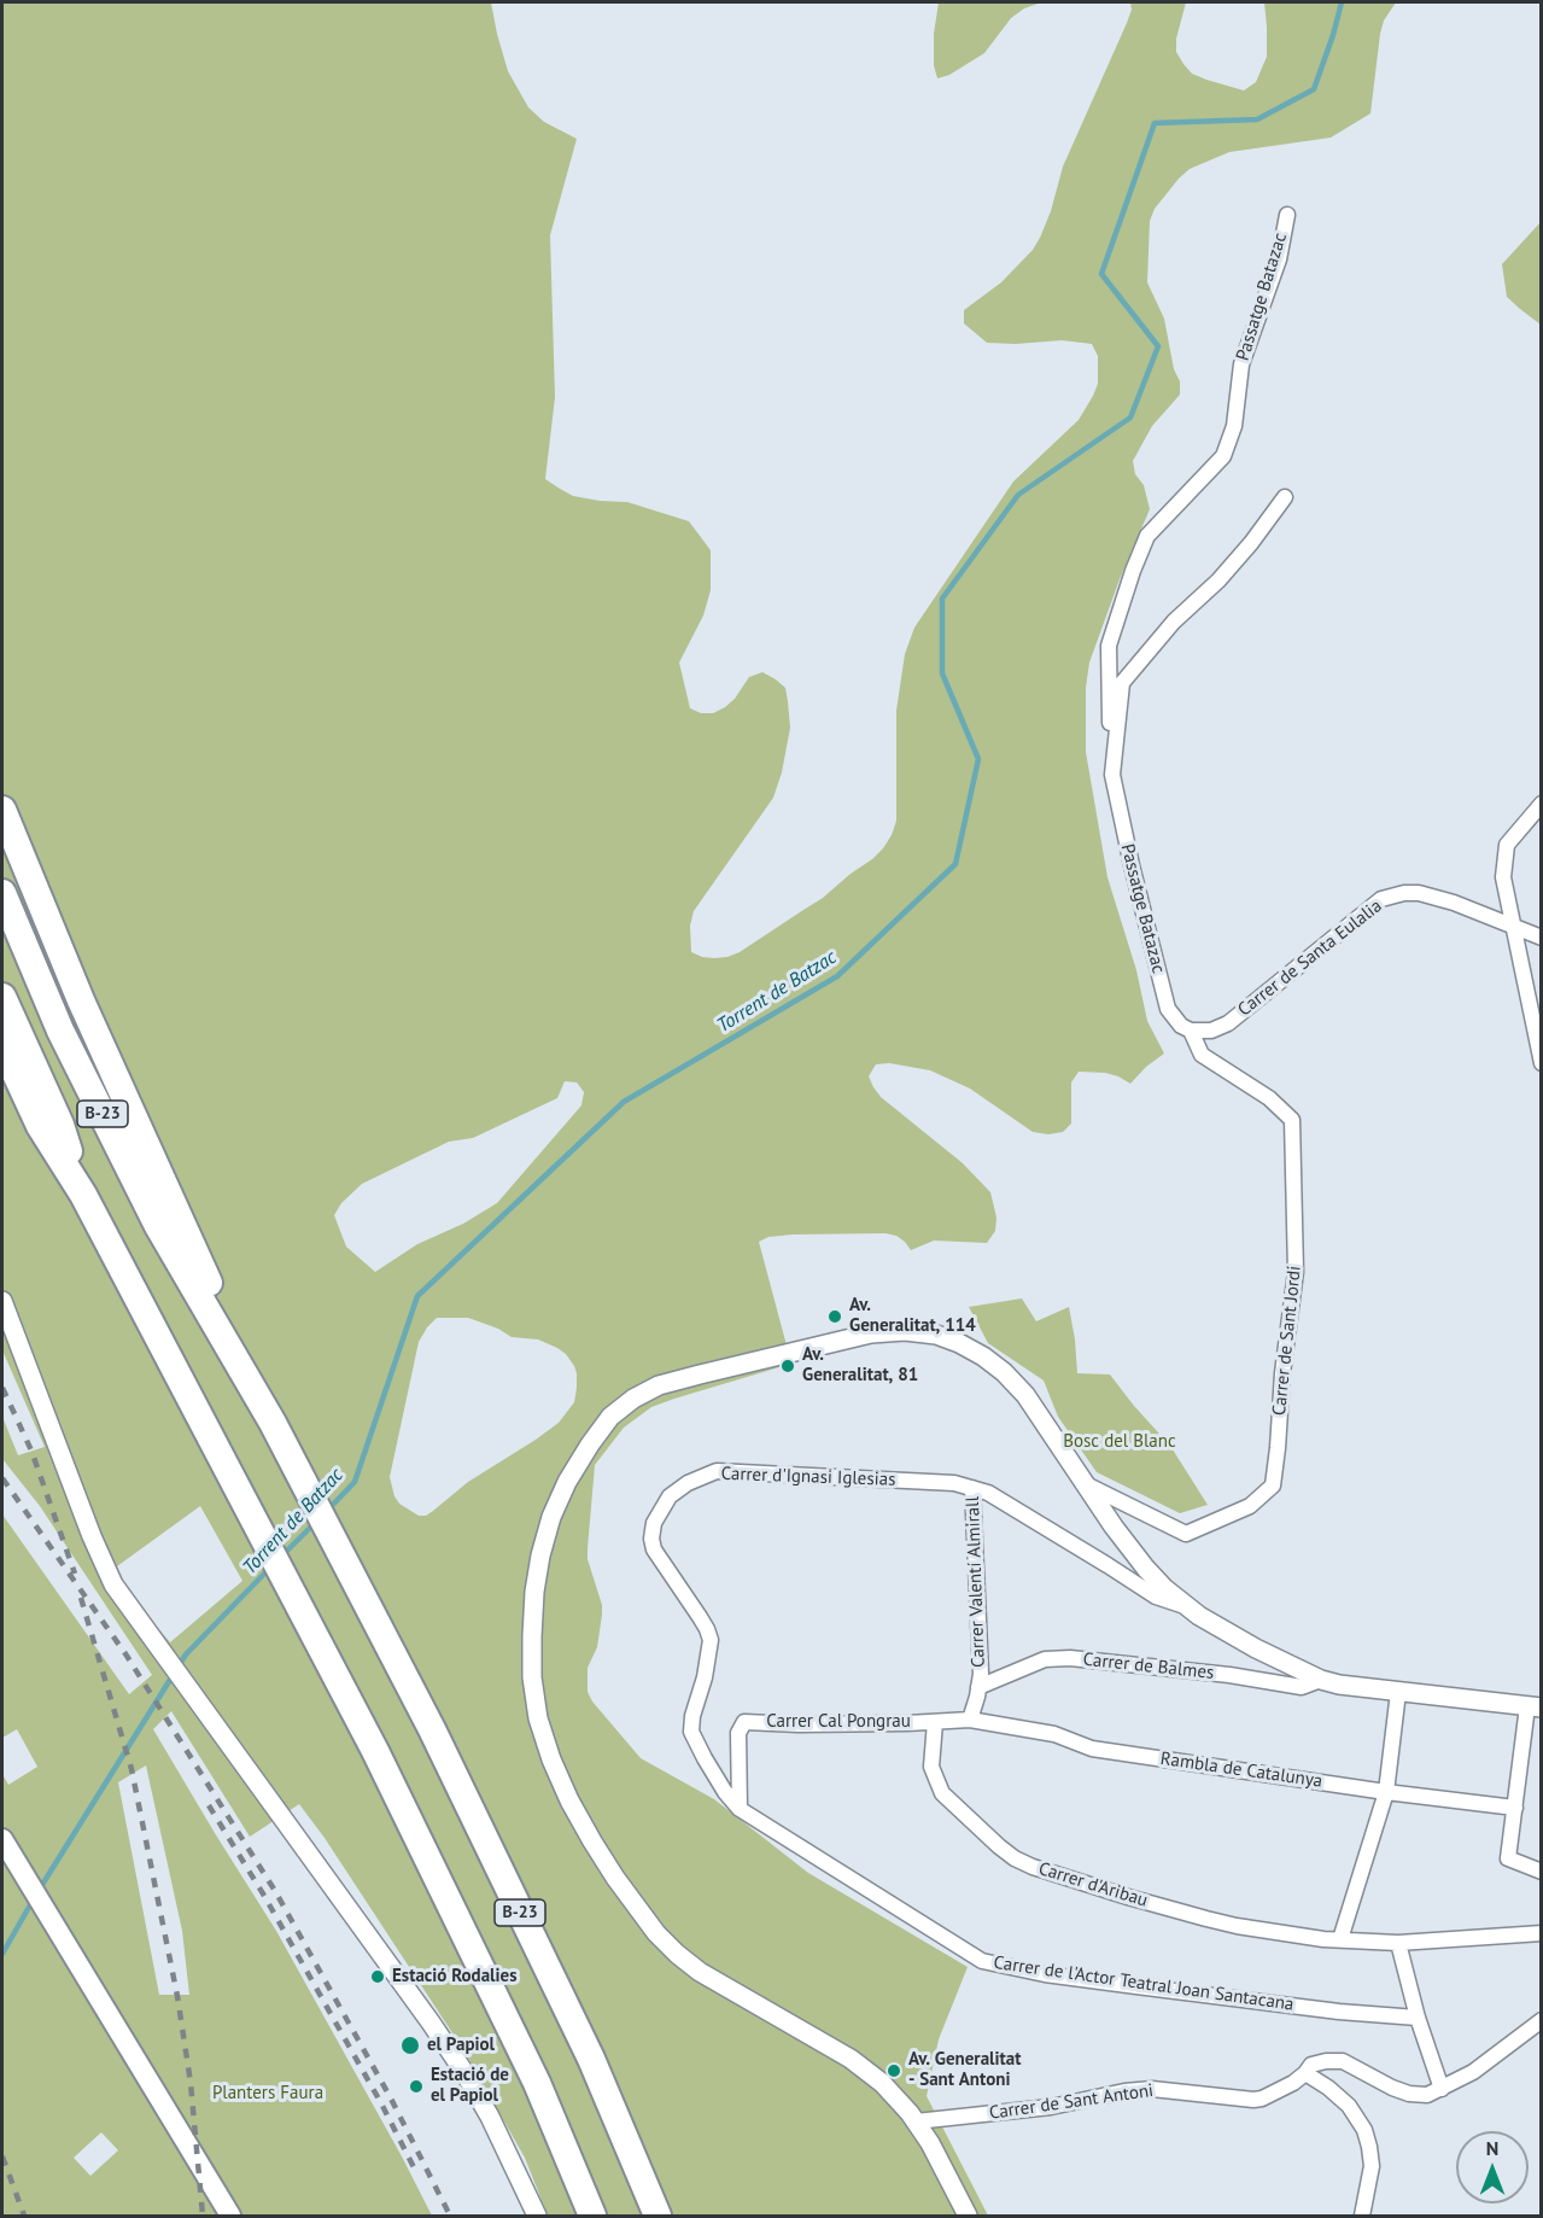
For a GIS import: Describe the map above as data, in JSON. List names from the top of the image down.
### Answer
{
  "streets": {
    "highway": ["B-23"],
    "street": [
      "Passatge Batazac",
      "Carrer de Santa Eulalia",
      "Carrer de Sant Jordi",
      "Carrer d'Ignasi Iglesias",
      "Carrer Valentí Almirall",
      "Carrer de Balmes",
      "Carrer Cal Pongrau",
      "Rambla de Catalunya",
      "Carrer d'Aribau",
      "Carrer de l'Actor Teatral Joan Santacana",
      "Carrer de Sant Antoni"
    ]
  },
  "crossings": [
    ["Passatge Batazac", "Carrer de Santa Eulalia"],
    ["Passatge Batazac", "Carrer de Sant Jordi"],
    ["Carrer de Santa Eulalia", "Carrer de Sant Jordi"],
    ["Carrer d'Ignasi Iglesias", "Carrer Valentí Almirall"],
    ["Carrer d'Ignasi Iglesias", "Carrer Cal Pongrau"],
    ["Carrer d'Ignasi Iglesias", "Carrer de l'Actor Teatral Joan Santacana"],
    ["Carrer Valentí Almirall", "Carrer de Balmes"],
    ["Carrer Valentí Almirall", "Rambla de Catalunya"],
    ["Carrer Cal Pongrau", "Carrer d'Aribau"],
    ["Carrer Cal Pongrau", "Carrer de l'Actor Teatral Joan Santacana"]
  ],
  "water": ["Torrent de Batzac"],
  "parks": ["Bosc del Blanc", "Planters Faura"],
  "places": [
    "Av. Generalitat, 114",
    "Av. Generalitat, 81",
    "Estació Rodalies",
    "el Papiol",
    "Av. Generalitat - Sant Antoni",
    "Estació de el Papiol"
  ],
  "north": "top"
}
